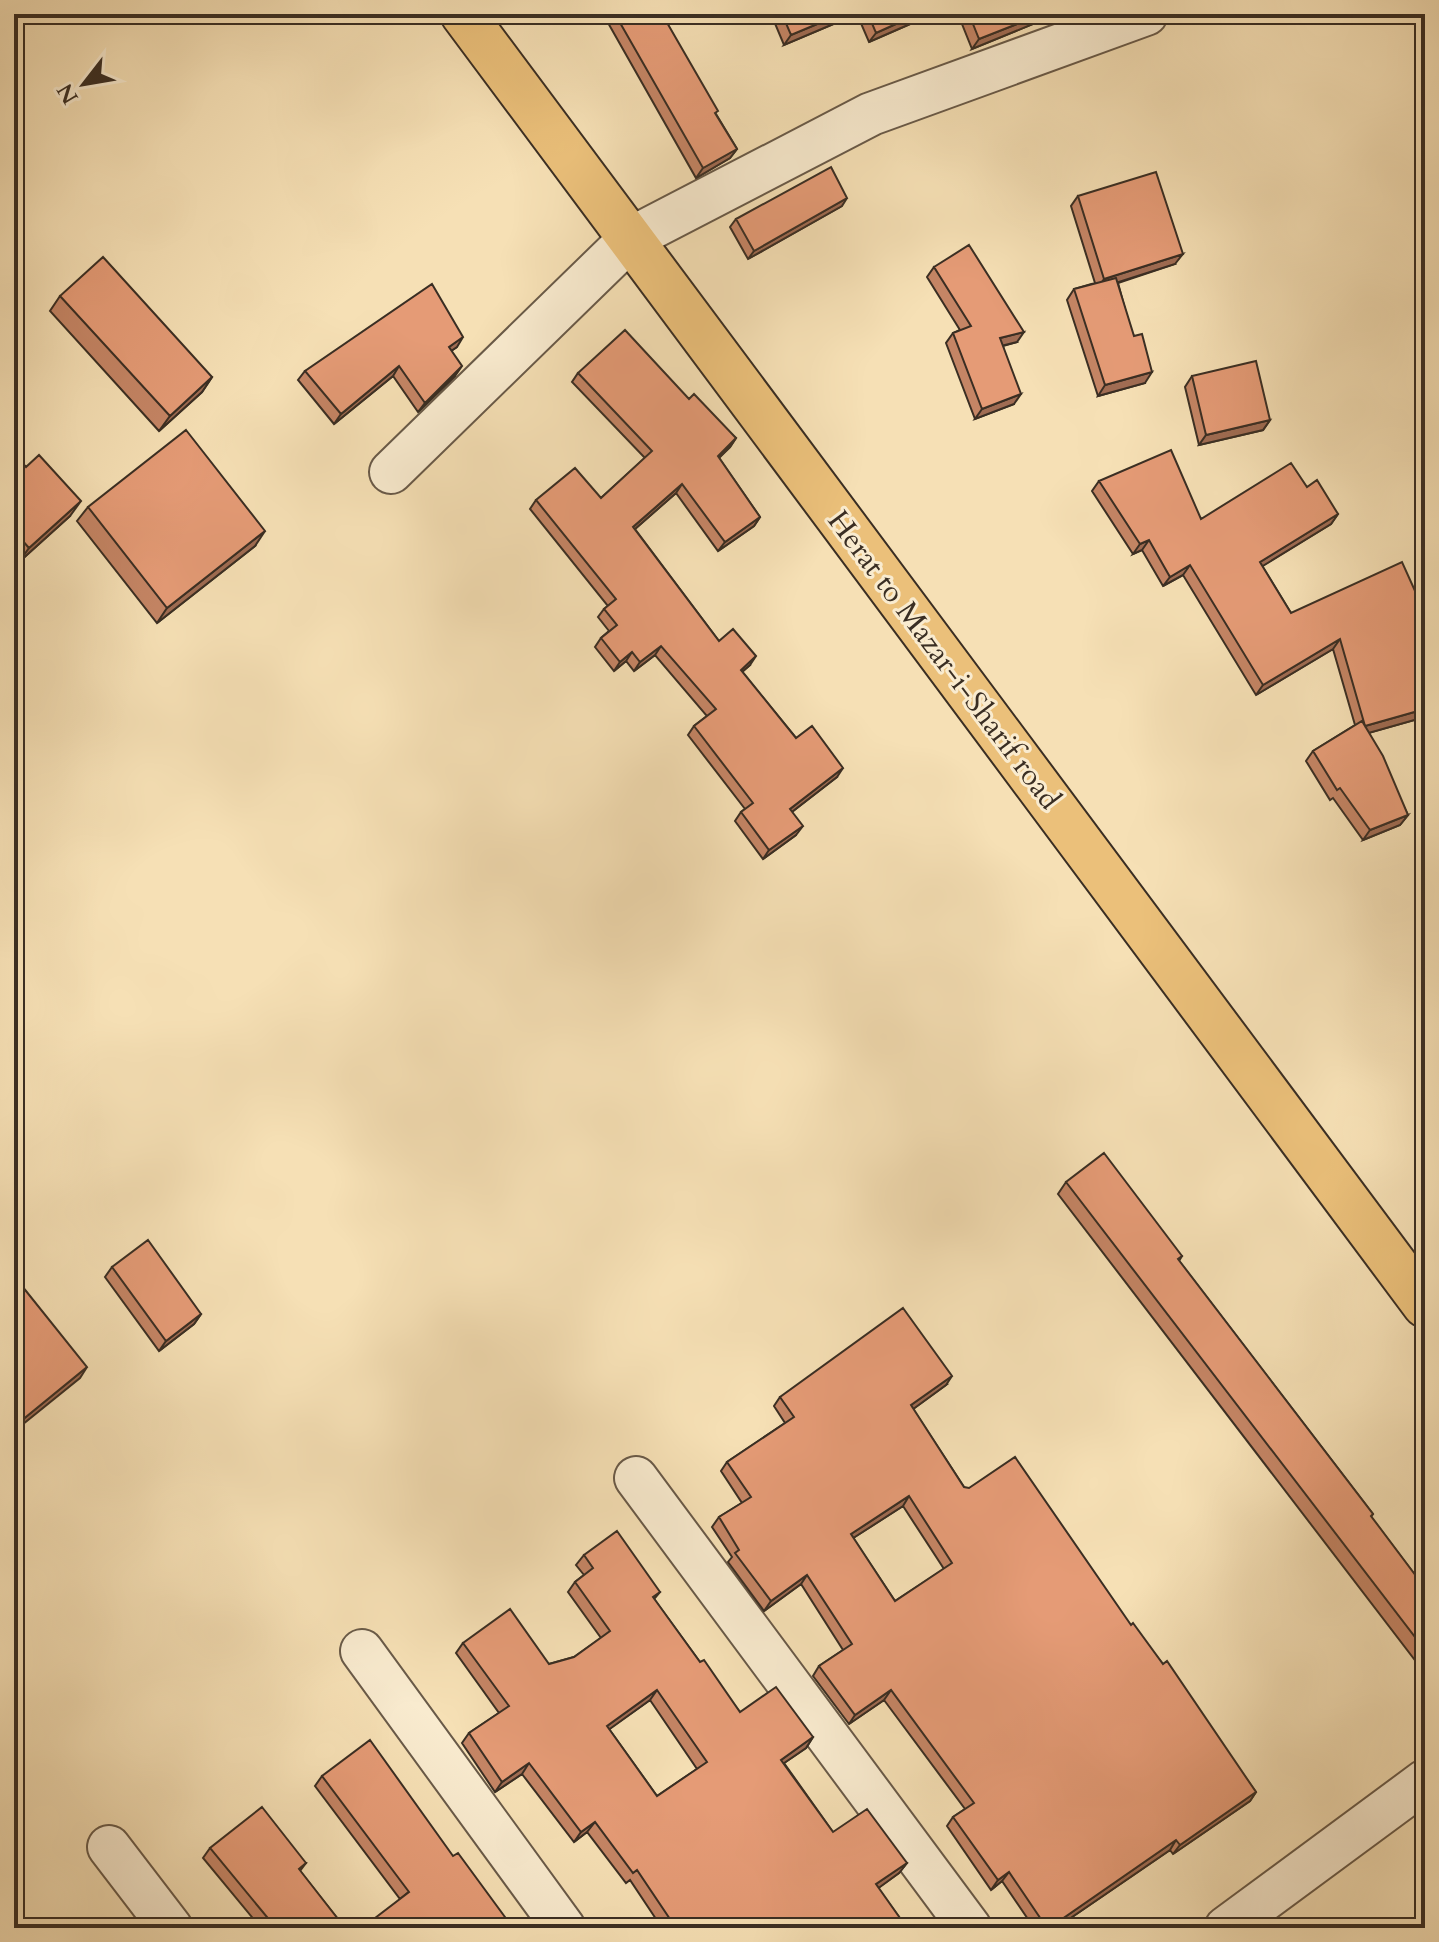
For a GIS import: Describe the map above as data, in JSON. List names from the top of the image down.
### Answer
{
  "streets": {
    "highway": ["Herat to Mazar-i-Sharif road"]
  },
  "north": "bottom left"
}
